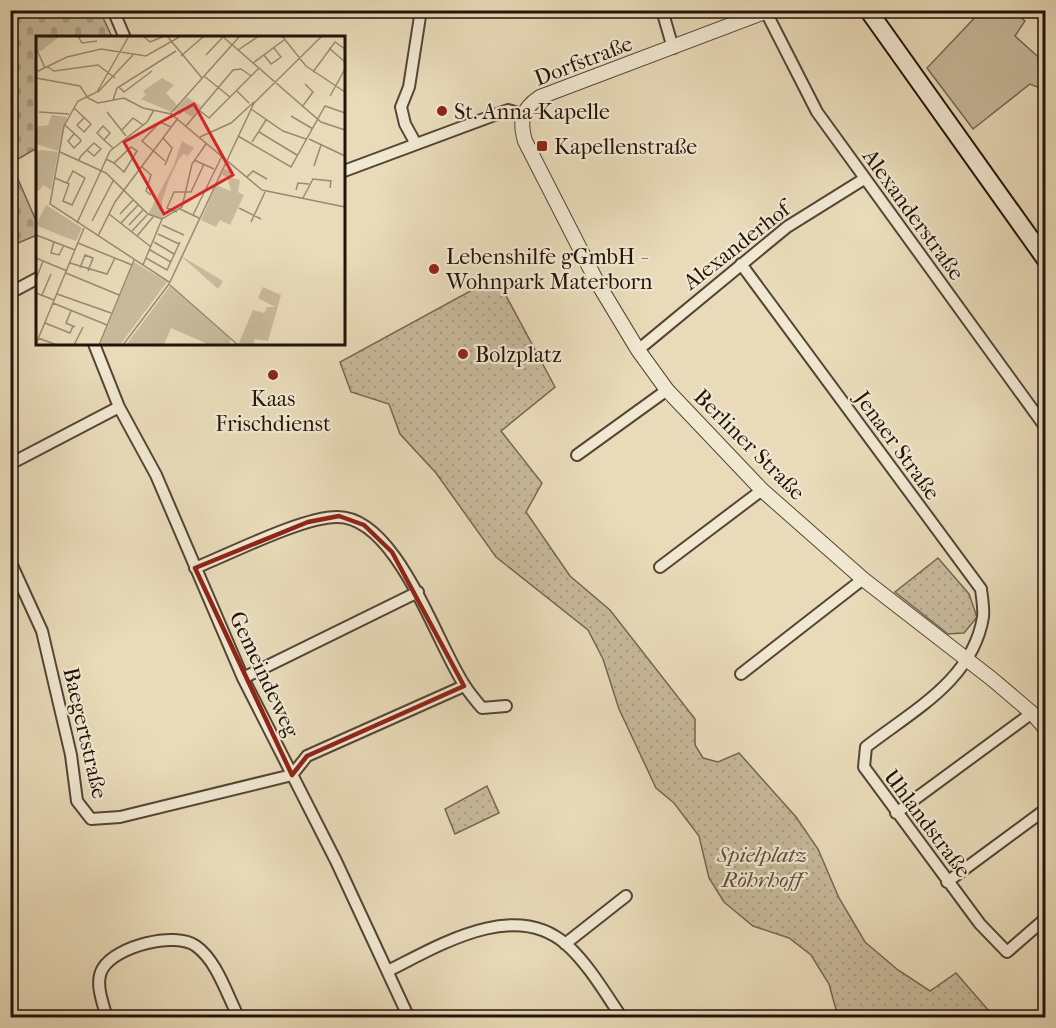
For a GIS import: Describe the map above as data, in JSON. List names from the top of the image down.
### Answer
{
  "streets": {
    "street": [
      "Dorfstraße",
      "Alexanderstraße",
      "Alexanderhof",
      "Berliner Straße",
      "Jenaer Straße",
      "Gemeindeweg",
      "Baegertstraße",
      "Uhlandstraße"
    ]
  },
  "crossings": [
    ["Dorfstraße", "Alexanderstraße"],
    ["Dorfstraße", "Berliner Straße"],
    ["Alexanderstraße", "Alexanderhof"],
    ["Alexanderhof", "Berliner Straße"],
    ["Alexanderhof", "Jenaer Straße"],
    ["Berliner Straße", "Jenaer Straße"],
    ["Berliner Straße", "Uhlandstraße"],
    ["Jenaer Straße", "Uhlandstraße"],
    ["Gemeindeweg", "Baegertstraße"]
  ],
  "parks": ["Spielplatz Röhrhoff"],
  "places": {
    "other": [
      "St. Anna-Kapelle",
      "Lebenshilfe gGmbH - Wohnpark Materborn",
      "Bolzplatz",
      "Kaas Frischdienst"
    ],
    "transit": ["Kapellenstraße"]
  }
}
